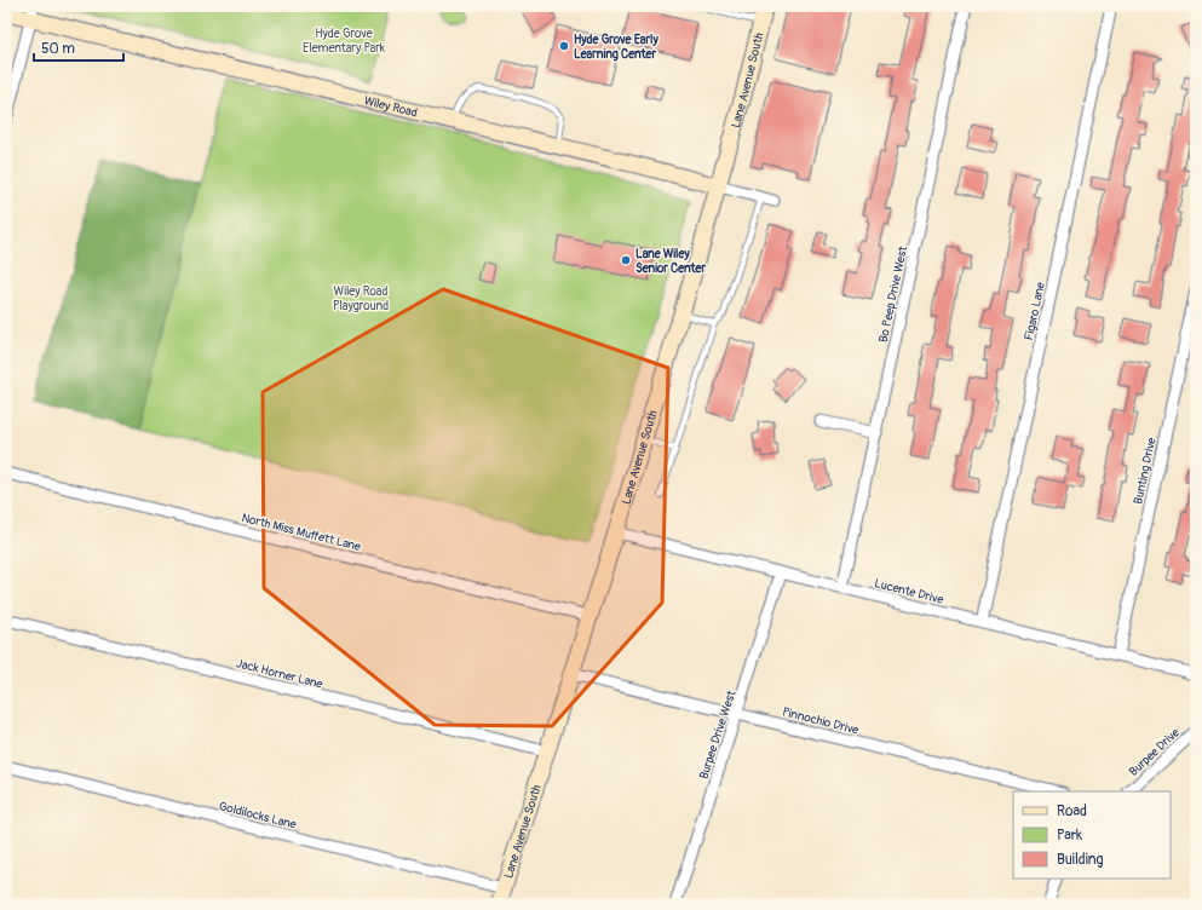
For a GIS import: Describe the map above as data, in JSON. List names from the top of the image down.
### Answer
{
  "streets": {
    "main road": ["Lane Avenue South", "Wiley Road"],
    "street": [
      "Bo Peep Drive West",
      "Figaro Lane",
      "Bunting Drive",
      "North Miss Muffett Lane",
      "Lucente Drive",
      "Jack Horner Lane",
      "Pinnochio Drive",
      "Burpee Drive West",
      "Burpee Drive",
      "Goldilocks Lane"
    ]
  },
  "crossings": [
    ["Lane Avenue South", "Wiley Road"],
    ["Lane Avenue South", "North Miss Muffett Lane"],
    ["Lane Avenue South", "Lucente Drive"],
    ["Lane Avenue South", "Jack Horner Lane"],
    ["Lane Avenue South", "Pinnochio Drive"],
    ["Lane Avenue South", "Goldilocks Lane"],
    ["Bo Peep Drive West", "Lucente Drive"],
    ["Figaro Lane", "Lucente Drive"],
    ["Bunting Drive", "Lucente Drive"],
    ["Lucente Drive", "Burpee Drive West"],
    ["Pinnochio Drive", "Burpee Drive West"]
  ],
  "parks": ["Hyde Grove Elementary Park", "Wiley Road Playground"],
  "places": ["Hyde Grove Early Learning Center", "Lane Wiley Senior Center"],
  "legend": ["Road", "Park", "Building"],
  "scale_bar": "50 m"
}
